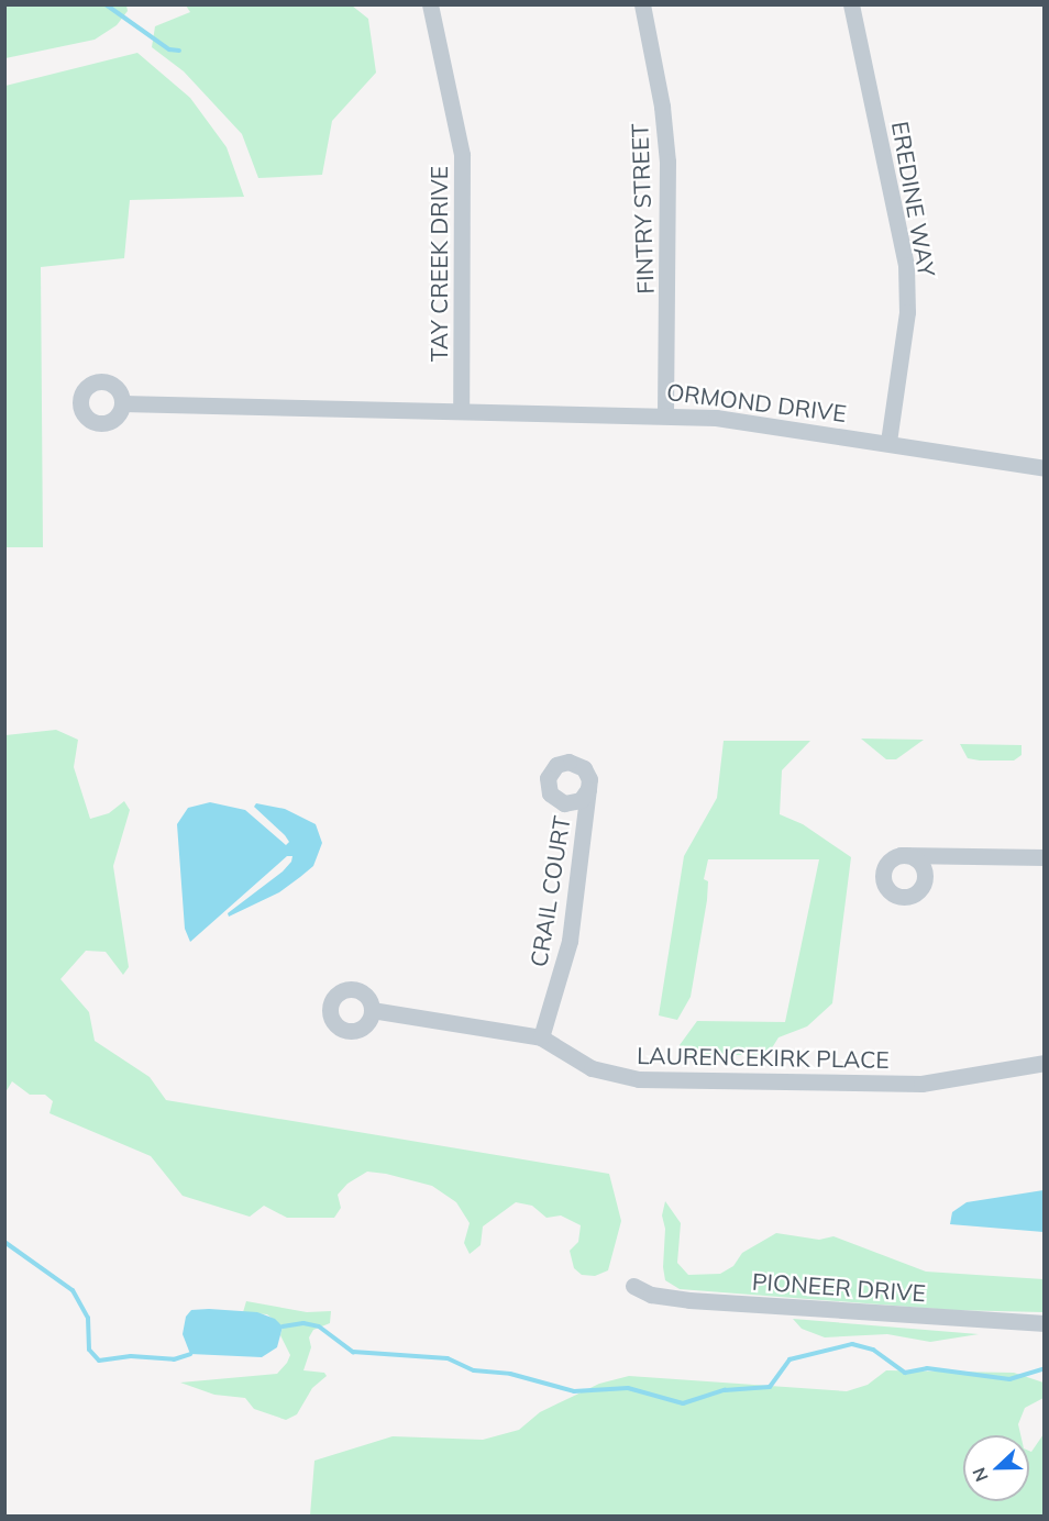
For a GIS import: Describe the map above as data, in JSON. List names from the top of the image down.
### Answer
{
  "streets": {
    "street": [
      "EREDINE WAY",
      "FINTRY STREET",
      "TAY CREEK DRIVE",
      "ORMOND DRIVE",
      "CRAIL COURT",
      "LAURENCEKIRK PLACE",
      "PIONEER DRIVE"
    ]
  },
  "crossings": [
    ["EREDINE WAY", "ORMOND DRIVE"],
    ["FINTRY STREET", "ORMOND DRIVE"],
    ["TAY CREEK DRIVE", "ORMOND DRIVE"],
    ["CRAIL COURT", "LAURENCEKIRK PLACE"]
  ],
  "north": "left"
}
